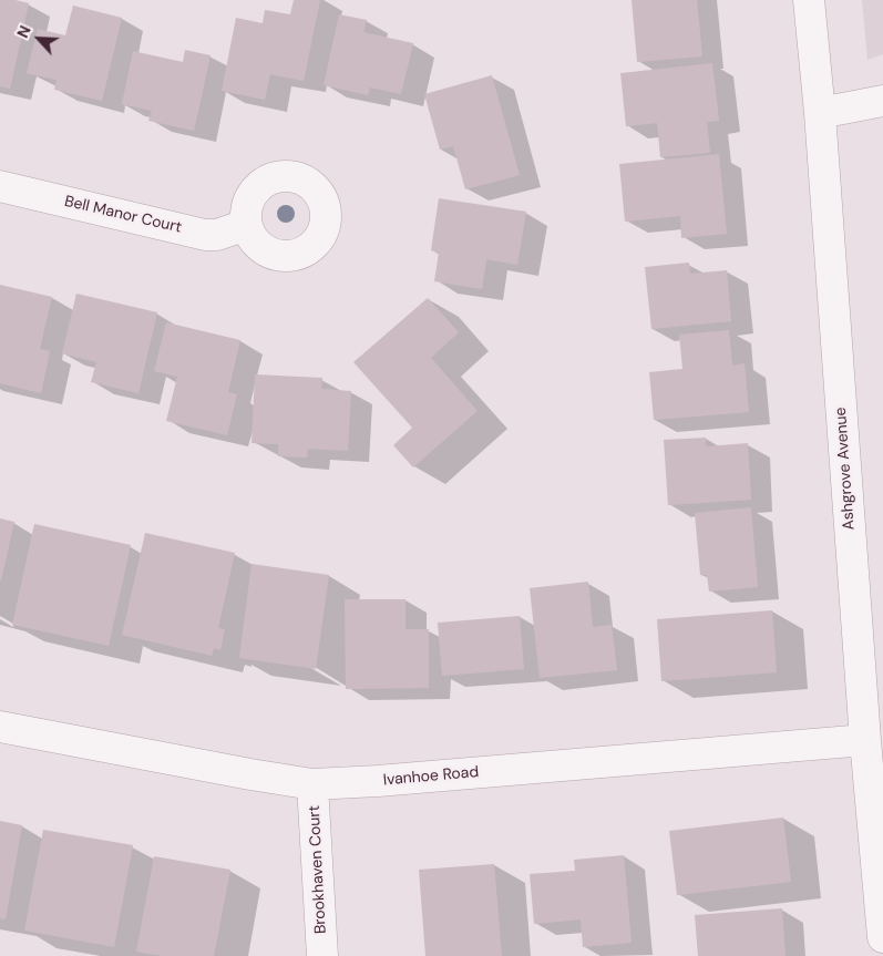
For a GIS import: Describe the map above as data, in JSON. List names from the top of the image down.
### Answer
{
  "streets": {
    "street": [
      "Bell Manor Court",
      "Ashgrove Avenue",
      "Ivanhoe Road",
      "Brookhaven Court"
    ]
  },
  "crossings": [
    ["Ashgrove Avenue", "Ivanhoe Road"],
    ["Ivanhoe Road", "Brookhaven Court"]
  ],
  "north": "top left"
}
